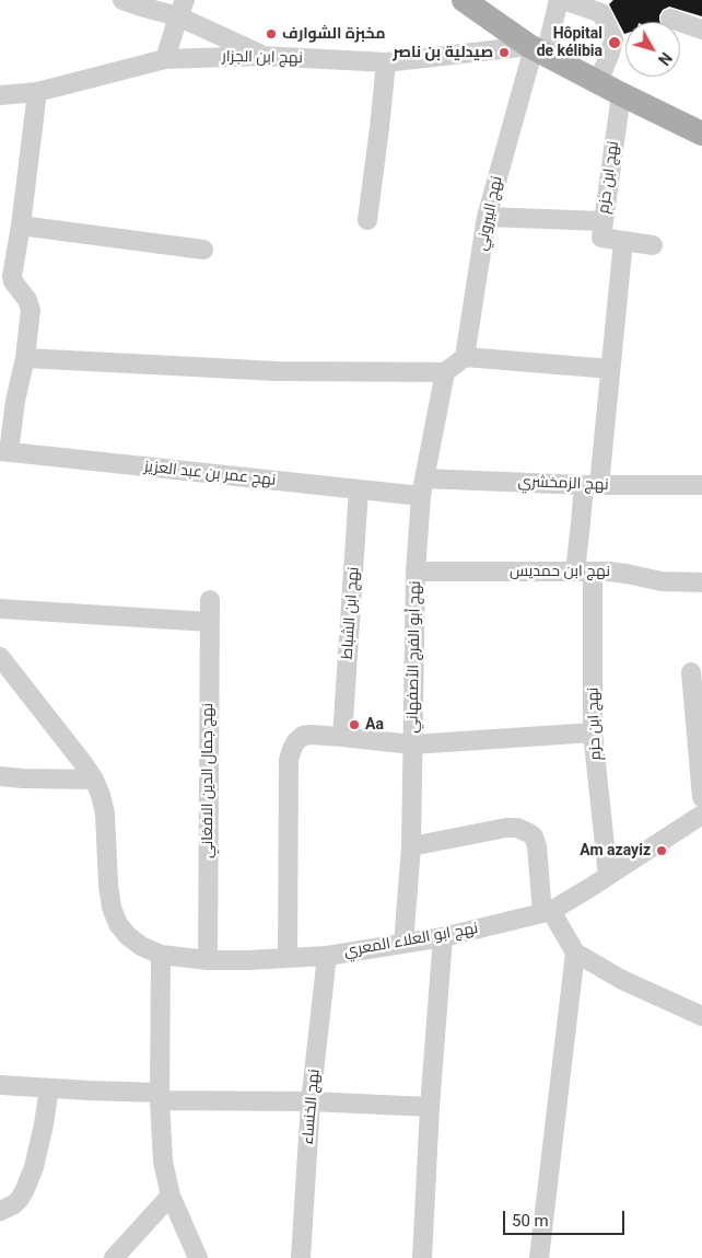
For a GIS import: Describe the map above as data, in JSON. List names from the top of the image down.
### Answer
{
  "streets": {
    "street": [
      "نهج ابن الجزار",
      "نهج ابن حزم",
      "نهج البيروني",
      "نهج عمر بن عبد العزيز",
      "نهج الزمخشري",
      "نهج ابن حمديس",
      "نهج ابن الشباط",
      "نهج أبو الفرج الأصفهاني",
      "نهج جمال الدين الافغاني",
      "نهج ابو العلاء المعري",
      "نهج الخنساء"
    ]
  },
  "crossings": [
    ["نهج ابن الجزار", "نهج البيروني"],
    ["نهج ابن حزم", "نهج الزمخشري"],
    ["نهج ابن حزم", "نهج ابن حمديس"],
    ["نهج ابن حزم", "نهج ابو العلاء المعري"],
    ["نهج عمر بن عبد العزيز", "نهج الزمخشري"],
    ["نهج عمر بن عبد العزيز", "نهج ابن الشباط"],
    ["نهج عمر بن عبد العزيز", "نهج أبو الفرج الأصفهاني"],
    ["نهج الزمخشري", "نهج أبو الفرج الأصفهاني"],
    ["نهج ابن حمديس", "نهج أبو الفرج الأصفهاني"],
    ["نهج أبو الفرج الأصفهاني", "نهج ابو العلاء المعري"],
    ["نهج جمال الدين الافغاني", "نهج ابو العلاء المعري"],
    ["نهج ابو العلاء المعري", "نهج الخنساء"]
  ],
  "places": [
    "مخبزة الشوارف",
    "Hôpital de kélibia",
    "صيدلية بن ناصر",
    "Aa",
    "Am azayiz"
  ],
  "scale_bar": "50 m",
  "north": "bottom right"
}
